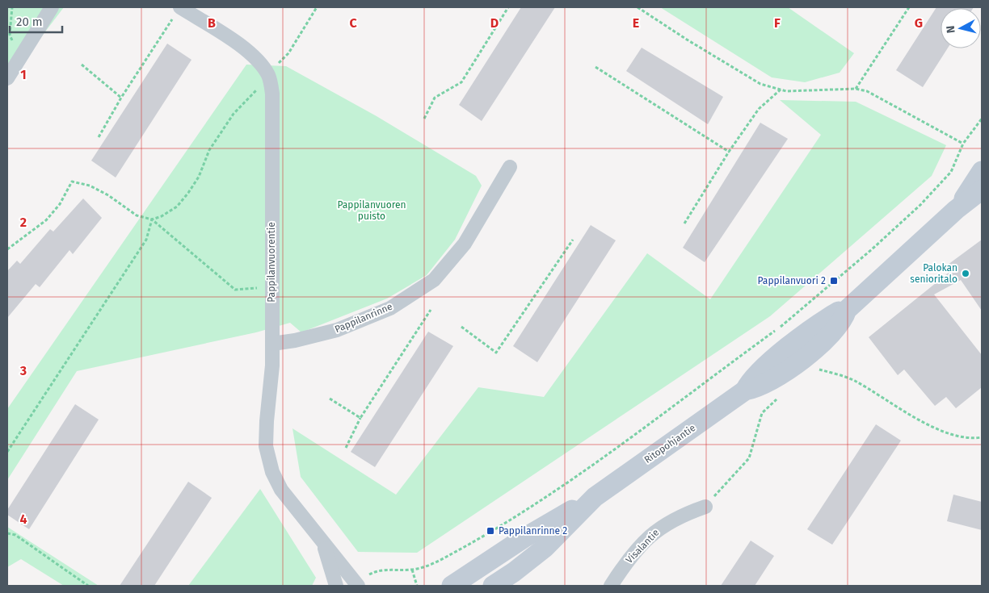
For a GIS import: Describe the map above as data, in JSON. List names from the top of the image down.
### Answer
{
  "streets": {
    "main road": ["Ritopohjantie"],
    "street": ["Pappilanvuorentie", "Pappilanrinne", "Visalantie"]
  },
  "crossings": [
    ["Pappilanvuorentie", "Pappilanrinne"]
  ],
  "parks": ["Pappilanvuoren puisto"],
  "places": {
    "other": ["Palokan senioritalo"],
    "transit": ["Pappilanvuori 2", "Pappilanrinne 2"]
  },
  "scale_bar": "20 m",
  "north": "left",
  "grid": {
    "columns": [
      "B",
      "C",
      "D",
      "E",
      "F",
      "G"
    ],
    "rows": [
      "1",
      "2",
      "3",
      "4"
    ]
  }
}
